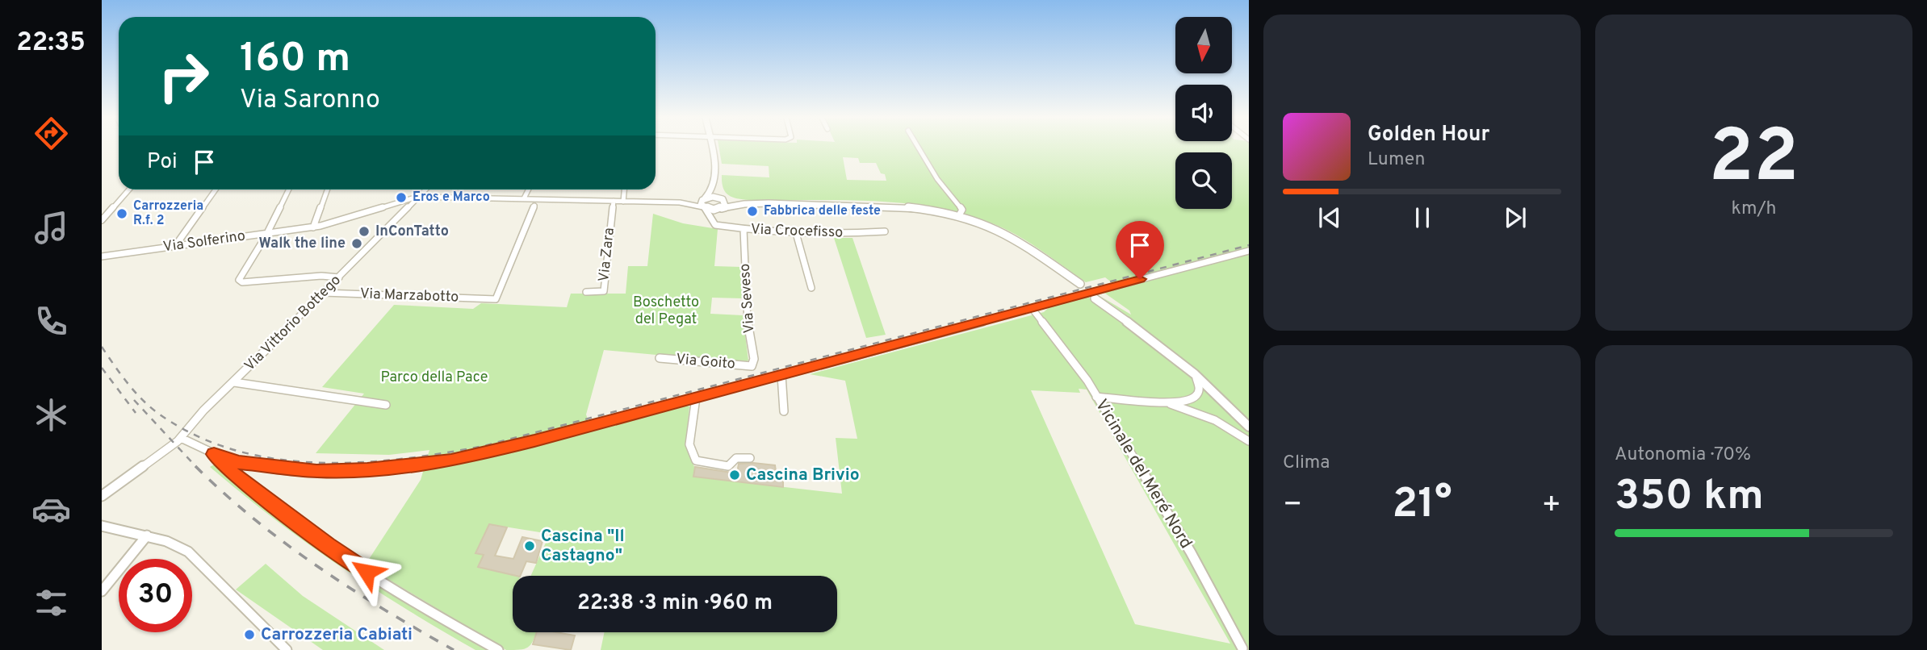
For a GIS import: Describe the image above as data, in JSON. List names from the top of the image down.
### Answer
{
  "streets": {
    "street": [
      "Via Crocefisso",
      "Via Solferino",
      "Via Zara",
      "Via Marzabotto",
      "Via Seveso",
      "Via Vittorio Bottego",
      "Via Goito",
      "Vicinale del Meré Nord"
    ]
  },
  "crossings": [
    ["Via Crocefisso", "Via Seveso"],
    ["Via Solferino", "Via Zara"],
    ["Via Solferino", "Via Vittorio Bottego"],
    ["Via Marzabotto", "Via Vittorio Bottego"],
    ["Via Seveso", "Via Goito"]
  ],
  "parks": ["Boschetto del Pegat", "Parco della Pace"],
  "places": [
    "Eros e Marco",
    "Fabbrica delle feste",
    "Carrozzeria R.f. 2",
    "InConTatto",
    "Walk the line",
    "Cascina Brivio",
    "Cascina \"Il Castagno\"",
    "Carrozzeria Cabiati"
  ],
  "north": "bottom",
  "page": {
    "tabs": "22:35",
    "tile": [
      ["22", "km/h"],
      "Clima",
      ["Autonomia · 70%", "350 km"]
    ],
    "turn": ["160 m", "Via Saronno"],
    "song": ["Golden Hour", "Lumen"],
    "then": "Poi",
    "heat": ["−", "21°", "+"],
    "limit": "30",
    "trip": "22:38 · 3 min · 960 m"
  }
}
